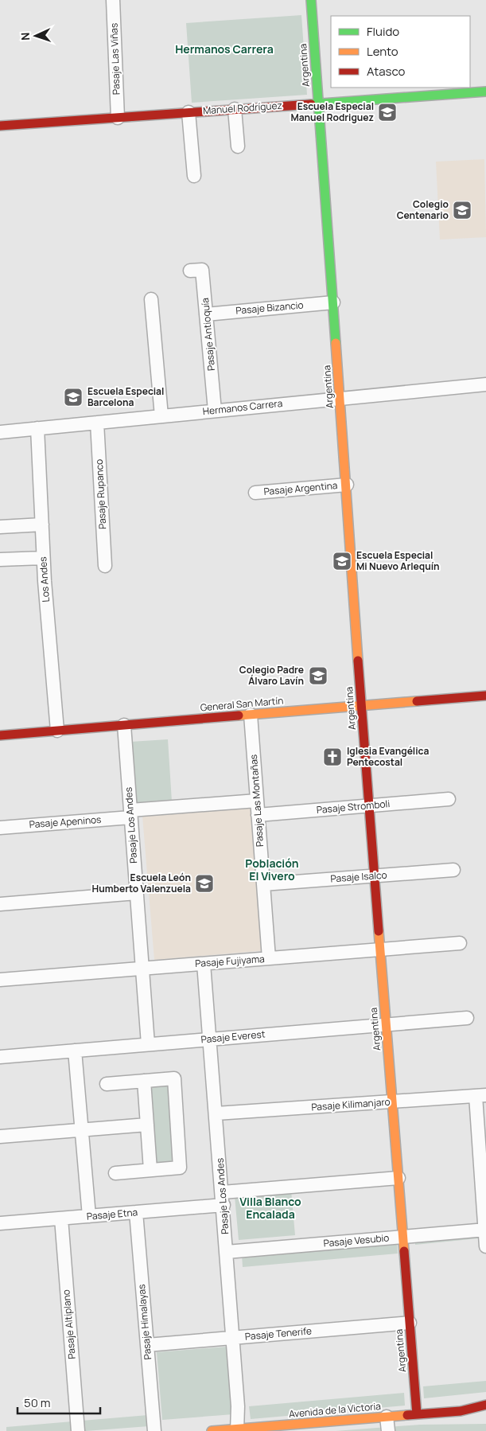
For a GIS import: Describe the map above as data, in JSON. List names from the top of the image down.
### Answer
{
  "streets": {
    "main road": [
      "Argentina",
      "Manuel Rodríguez",
      "General San Martín",
      "Avenida de la Victoria"
    ],
    "street": [
      "Pasaje Las Viñas",
      "Pasaje Bizancio",
      "Pasaje Antioquía",
      "Hermanos Carrera",
      "Pasaje Argentina",
      "Pasaje Rupanco",
      "Los Andes",
      "Pasaje Las Montañas",
      "Pasaje Stromboli",
      "Pasaje Apeninos",
      "Pasaje Los Andes",
      "Pasaje Isalco",
      "Pasaje Fujiyama",
      "Pasaje Everest",
      "Pasaje Kilimanjaro",
      "Pasaje Etna",
      "Pasaje Vesubio",
      "Pasaje Himalayas",
      "Pasaje Altiplano",
      "Pasaje Tenerife"
    ]
  },
  "crossings": [
    ["Pasaje Las Viñas", "Manuel Rodríguez"],
    ["Argentina", "Manuel Rodríguez"],
    ["Argentina", "Pasaje Bizancio"],
    ["Argentina", "Hermanos Carrera"],
    ["Argentina", "Pasaje Argentina"],
    ["Argentina", "General San Martín"],
    ["Argentina", "Pasaje Stromboli"],
    ["Argentina", "Pasaje Isalco"],
    ["Argentina", "Pasaje Fujiyama"],
    ["Argentina", "Pasaje Everest"],
    ["Argentina", "Pasaje Kilimanjaro"],
    ["Argentina", "Pasaje Etna"],
    ["Argentina", "Pasaje Vesubio"],
    ["Argentina", "Pasaje Tenerife"],
    ["Argentina", "Avenida de la Victoria"],
    ["Pasaje Bizancio", "Pasaje Antioquía"],
    ["Pasaje Antioquía", "Hermanos Carrera"],
    ["Hermanos Carrera", "Pasaje Rupanco"],
    ["Hermanos Carrera", "Los Andes"],
    ["Los Andes", "General San Martín"],
    ["General San Martín", "Pasaje Las Montañas"],
    ["General San Martín", "Pasaje Los Andes"],
    ["Pasaje Las Montañas", "Pasaje Stromboli"],
    ["Pasaje Las Montañas", "Pasaje Apeninos"],
    ["Pasaje Las Montañas", "Pasaje Isalco"],
    ["Pasaje Las Montañas", "Pasaje Fujiyama"],
    ["Pasaje Apeninos", "Pasaje Los Andes"],
    ["Pasaje Los Andes", "Pasaje Fujiyama"],
    ["Pasaje Los Andes", "Pasaje Everest"],
    ["Pasaje Los Andes", "Pasaje Kilimanjaro"],
    ["Pasaje Los Andes", "Pasaje Etna"],
    ["Pasaje Los Andes", "Pasaje Vesubio"],
    ["Pasaje Los Andes", "Pasaje Tenerife"],
    ["Pasaje Los Andes", "Avenida de la Victoria"],
    ["Pasaje Etna", "Pasaje Himalayas"],
    ["Pasaje Etna", "Pasaje Altiplano"],
    ["Pasaje Himalayas", "Pasaje Tenerife"]
  ],
  "districts": ["Hermanos Carrera", "Población El Vivero", "Villa Blanco Encalada"],
  "places": {
    "school or university": [
      "Escuela Especial Manuel Rodriguez",
      "Colegio Centenario",
      "Escuela Especial Barcelona",
      "Escuela Especial Mi Nuevo Arlequín",
      "Colegio Padre Álvaro Lavín",
      "Escuela León Humberto Valenzuela"
    ],
    "church": ["Iglesia Evangélica Pentecostal"]
  },
  "legend": ["Fluido", "Lento", "Atasco"],
  "scale_bar": "50 m",
  "north": "left"
}
